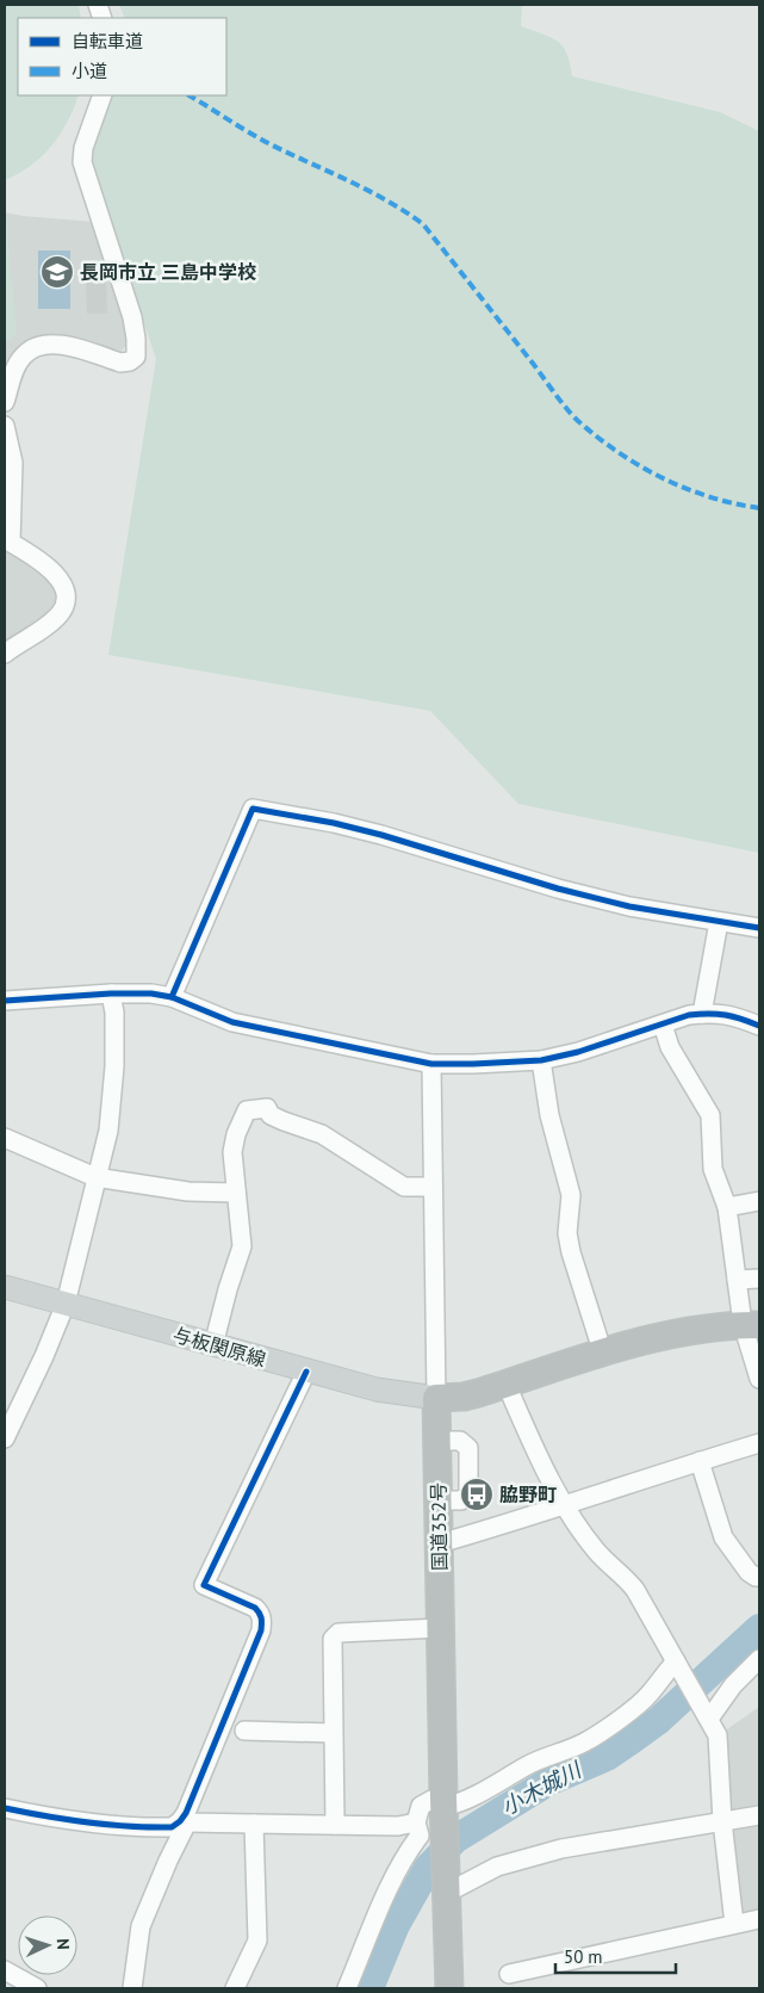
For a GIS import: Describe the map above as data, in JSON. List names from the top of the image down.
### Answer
{
  "streets": {
    "highway": ["国道352号"],
    "main road": ["与板関原線"]
  },
  "crossings": [
    ["与板関原線", "国道352号"]
  ],
  "water": ["小木城川"],
  "places": {
    "school or university": ["長岡市立 三島中学校"],
    "bus stop": ["脇野町"]
  },
  "legend": ["自転車道", "小道"],
  "scale_bar": "50 m",
  "north": "right"
}
